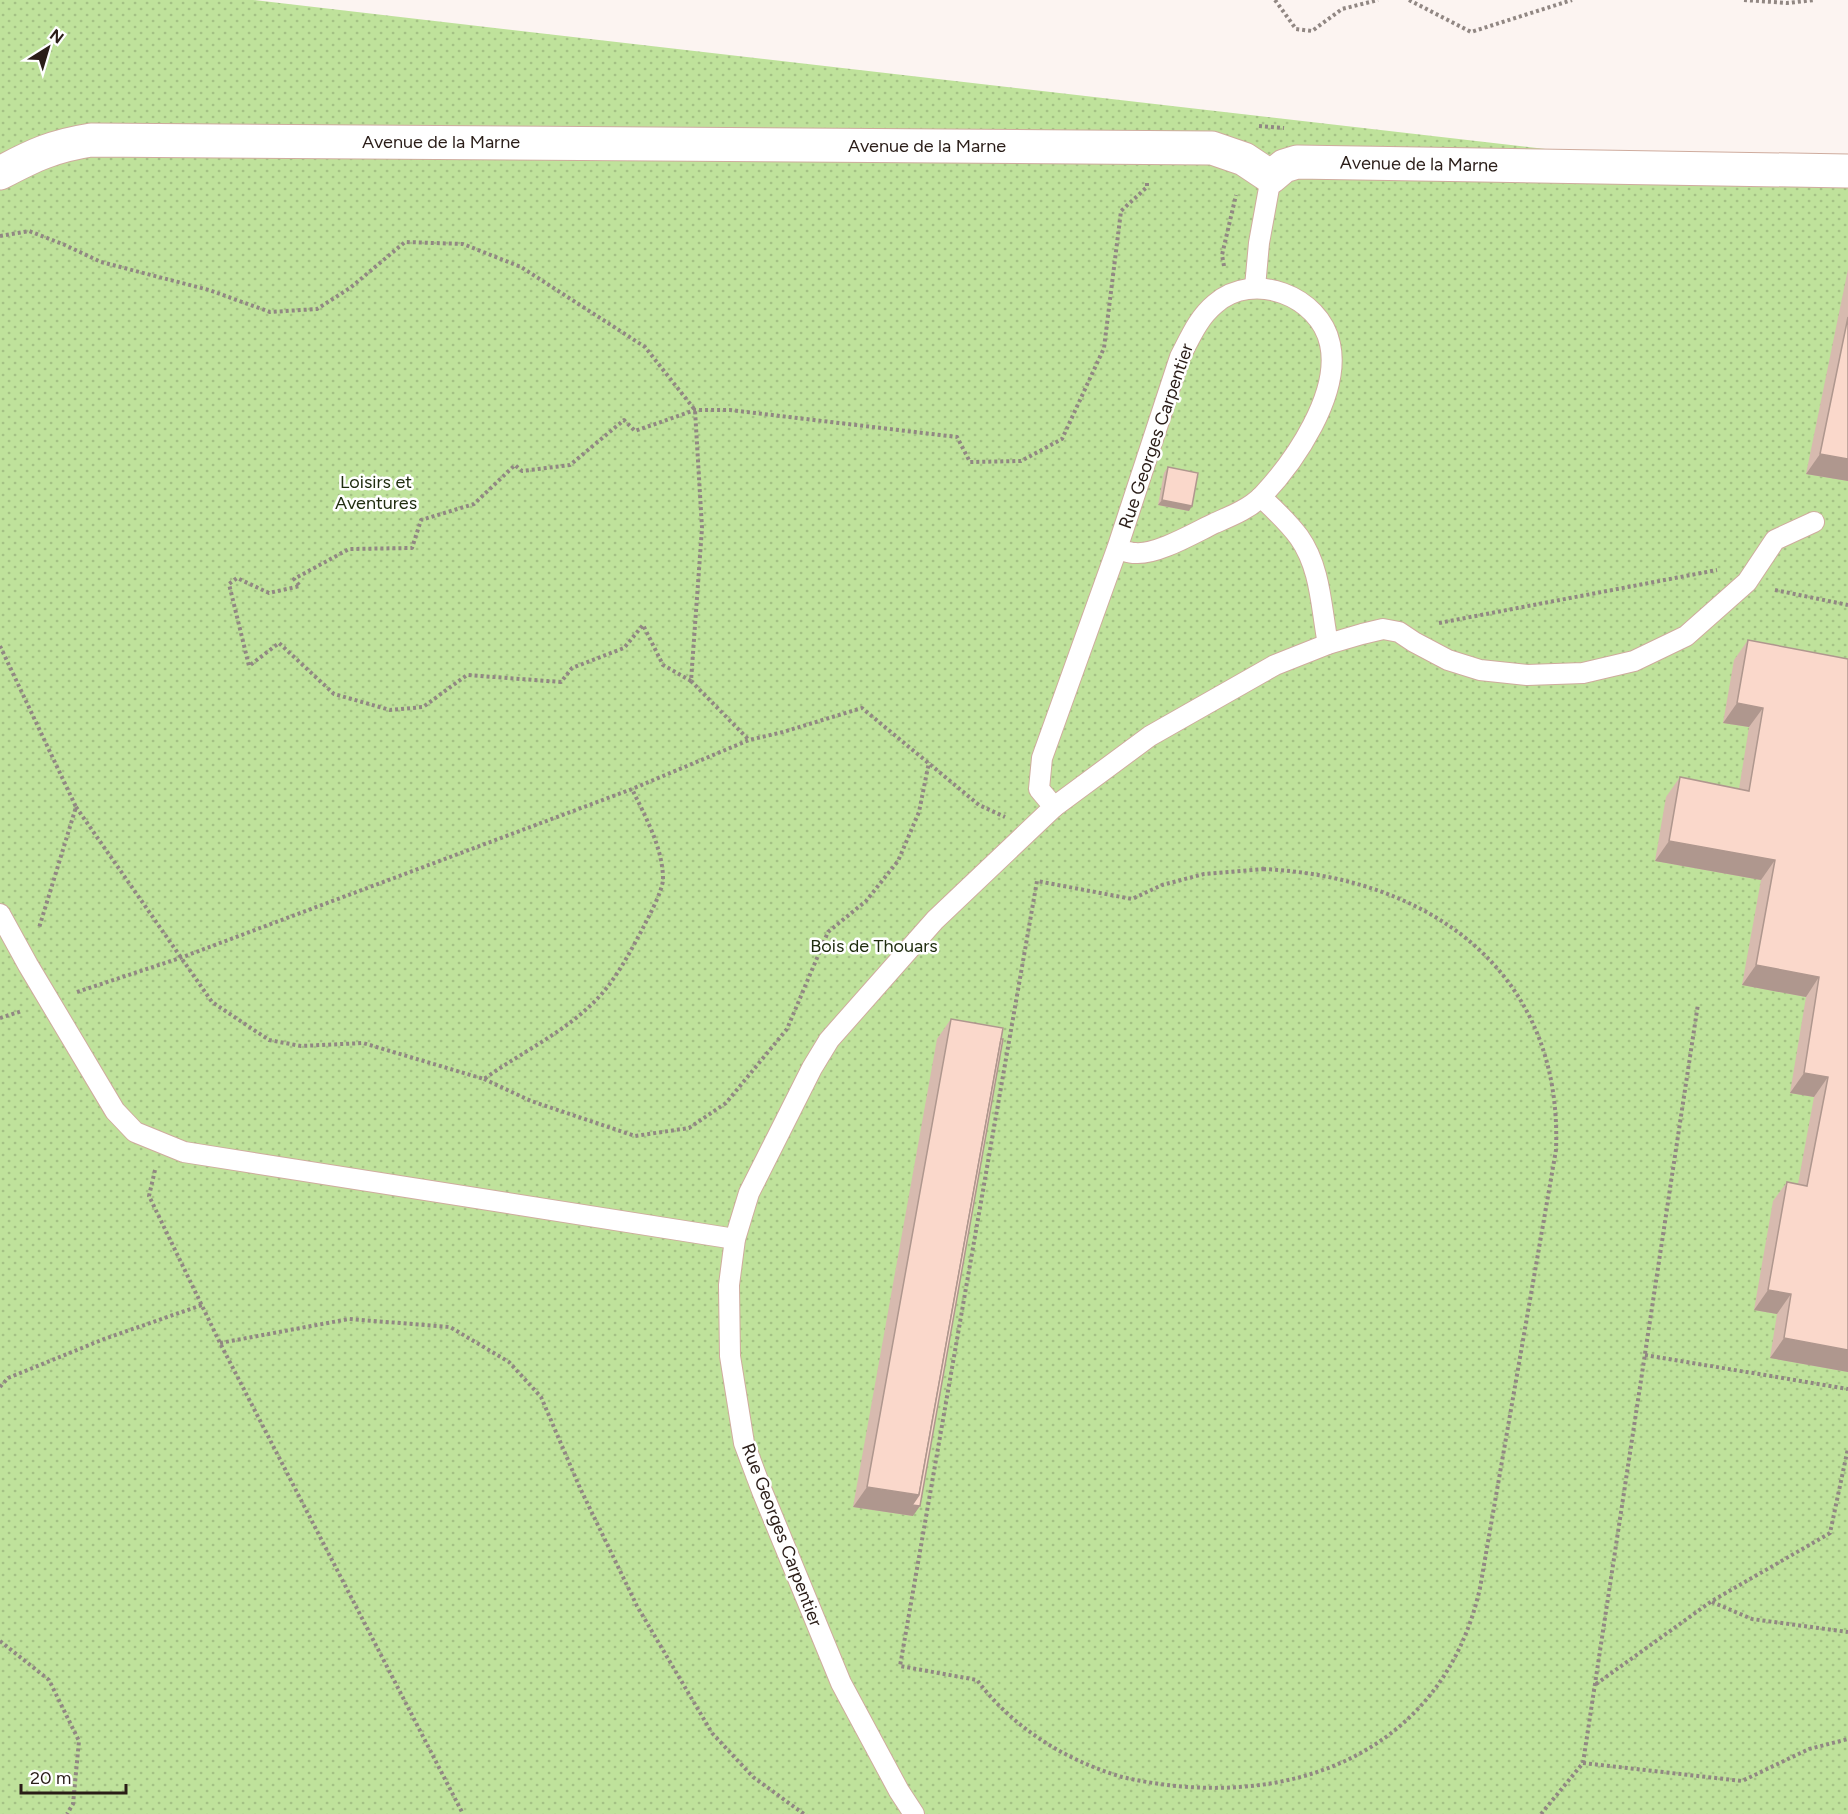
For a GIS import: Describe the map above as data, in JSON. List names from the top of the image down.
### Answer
{
  "streets": {
    "street": ["Avenue de la Marne"],
    "lane": ["Rue Georges Carpentier"]
  },
  "parks": ["Loisirs et Aventures", "Bois de Thouars"],
  "scale_bar": "20 m",
  "north": "top right"
}
